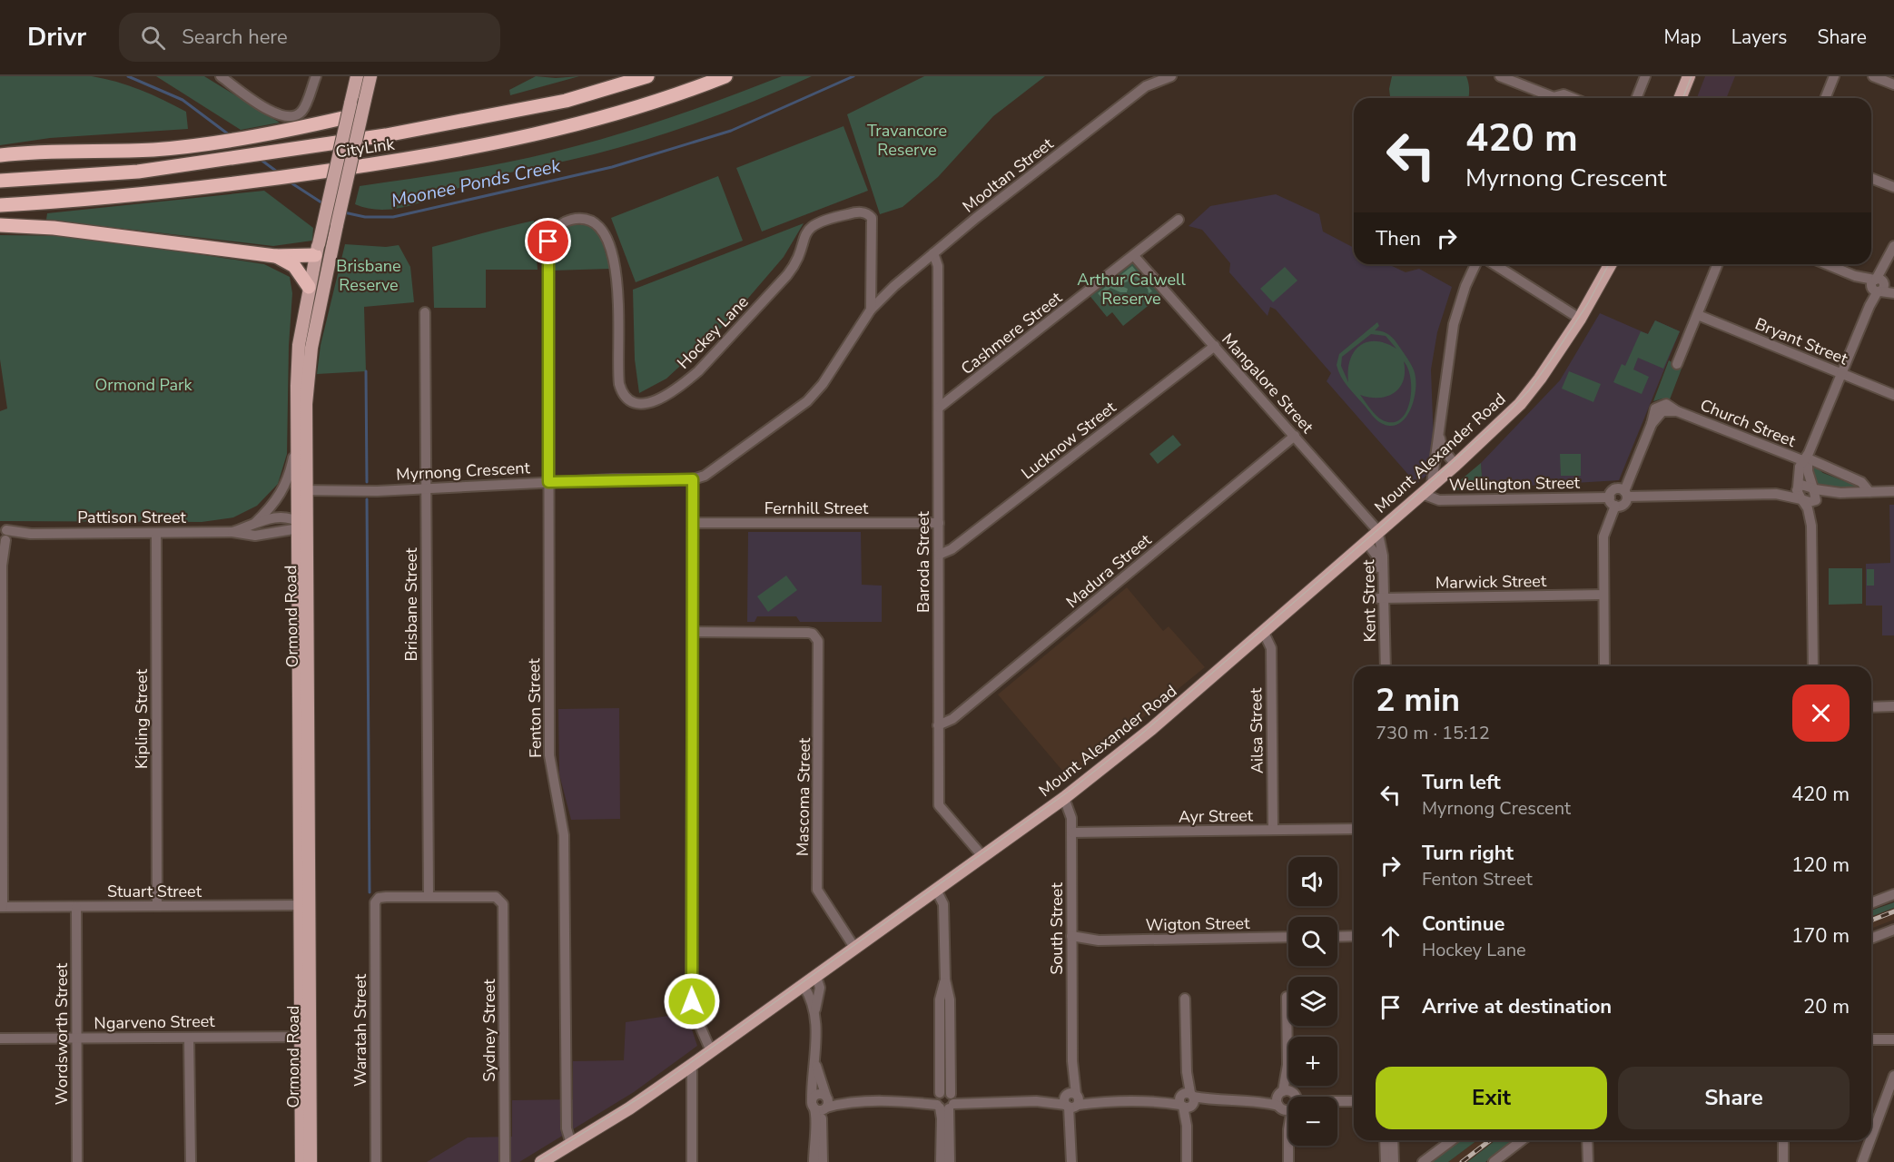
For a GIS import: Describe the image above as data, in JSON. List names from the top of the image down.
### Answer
{
  "streets": {
    "highway": ["CityLink"],
    "main road": ["Mount Alexander Road", "Ormond Road"],
    "street": [
      "Mooltan Street",
      "Hockey Lane",
      "Cashmere Street",
      "Bryant Street",
      "Mangalore Street",
      "Church Street",
      "Lucknow Street",
      "Myrnong Crescent",
      "Wellington Street",
      "Fernhill Street",
      "Pattison Street",
      "Baroda Street",
      "Madura Street",
      "Marwick Street",
      "Kent Street",
      "Brisbane Street",
      "Fenton Street",
      "Kipling Street",
      "Ailsa Street",
      "Mascoma Street",
      "Ayr Street",
      "Stuart Street",
      "Wigton Street",
      "South Street",
      "Ngarveno Street",
      "Waratah Street",
      "Sydney Street",
      "Wordsworth Street"
    ]
  },
  "crossings": [
    ["Mooltan Street", "Hockey Lane"],
    ["Mooltan Street", "Myrnong Crescent"],
    ["Mooltan Street", "Baroda Street"],
    ["Hockey Lane", "Myrnong Crescent"],
    ["Hockey Lane", "Fenton Street"],
    ["Cashmere Street", "Mangalore Street"],
    ["Cashmere Street", "Baroda Street"],
    ["Mangalore Street", "Lucknow Street"],
    ["Mangalore Street", "Mount Alexander Road"],
    ["Mangalore Street", "Madura Street"],
    ["Mangalore Street", "Kent Street"],
    ["Lucknow Street", "Baroda Street"],
    ["Mount Alexander Road", "Wellington Street"],
    ["Mount Alexander Road", "Baroda Street"],
    ["Mount Alexander Road", "Kent Street"],
    ["Mount Alexander Road", "Fenton Street"],
    ["Mount Alexander Road", "Ailsa Street"],
    ["Mount Alexander Road", "Mascoma Street"],
    ["Mount Alexander Road", "South Street"],
    ["Myrnong Crescent", "Brisbane Street"],
    ["Myrnong Crescent", "Ormond Road"],
    ["Myrnong Crescent", "Fenton Street"],
    ["Fernhill Street", "Baroda Street"],
    ["Pattison Street", "Ormond Road"],
    ["Pattison Street", "Kipling Street"],
    ["Baroda Street", "Madura Street"],
    ["Marwick Street", "Kent Street"],
    ["Brisbane Street", "Waratah Street"],
    ["Brisbane Street", "Sydney Street"],
    ["Ormond Road", "Stuart Street"],
    ["Ormond Road", "Ngarveno Street"],
    ["Kipling Street", "Stuart Street"],
    ["Ailsa Street", "Ayr Street"],
    ["Ayr Street", "South Street"],
    ["Stuart Street", "Wordsworth Street"],
    ["Wigton Street", "South Street"],
    ["Ngarveno Street", "Wordsworth Street"],
    ["Waratah Street", "Sydney Street"]
  ],
  "water": ["Moonee Ponds Creek"],
  "parks": [
    "Travancore Reserve",
    "Brisbane Reserve",
    "Arthur Calwell Reserve",
    "Ormond Park"
  ],
  "page": {
    "header": "Drivr",
    "search": "Search here",
    "nav": ["Map", "Layers", "Share"],
    "turn": ["420 m", "Myrnong Crescent"],
    "then": "Then",
    "heading": ["2 min", "730 m · 15:12"],
    "list": [
      {
        "name": "Turn left",
        "note": "Myrnong Crescent",
        "value": "420 m"
      },
      {
        "name": "Turn right",
        "note": "Fenton Street",
        "value": "120 m"
      },
      {
        "name": "Continue",
        "note": "Hockey Lane",
        "value": "170 m"
      },
      {
        "name": "Arrive at destination",
        "value": "20 m"
      }
    ],
    "map_buttons": ["+", "−"],
    "buttons": ["Exit", "Share"]
  }
}
